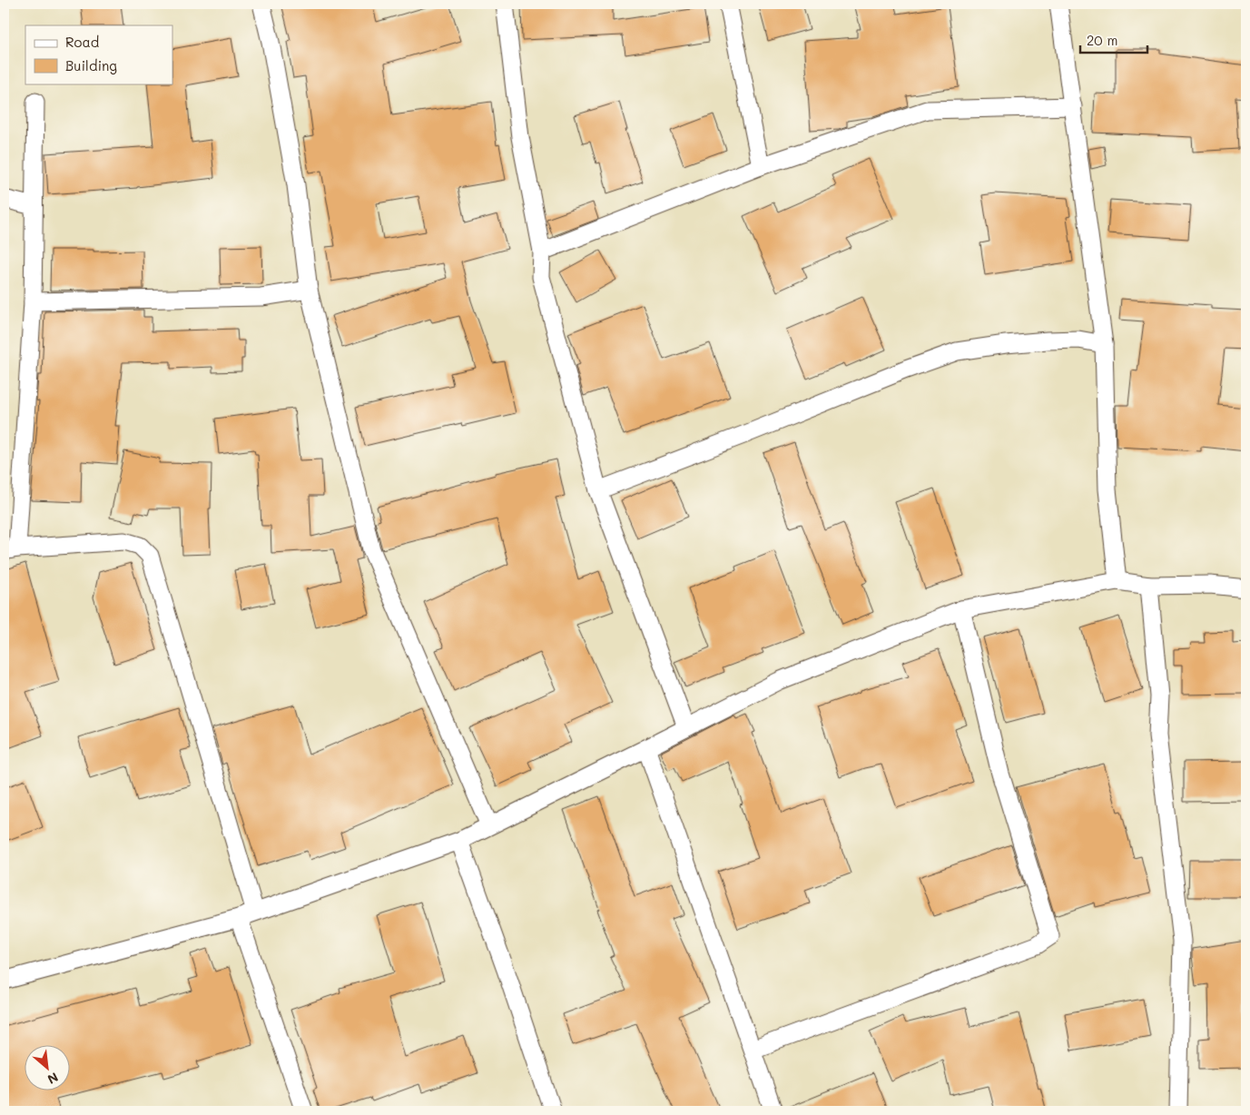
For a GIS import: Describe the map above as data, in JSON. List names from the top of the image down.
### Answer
{
  "legend": ["Road", "Building"],
  "scale_bar": "20 m",
  "north": "bottom right"
}
